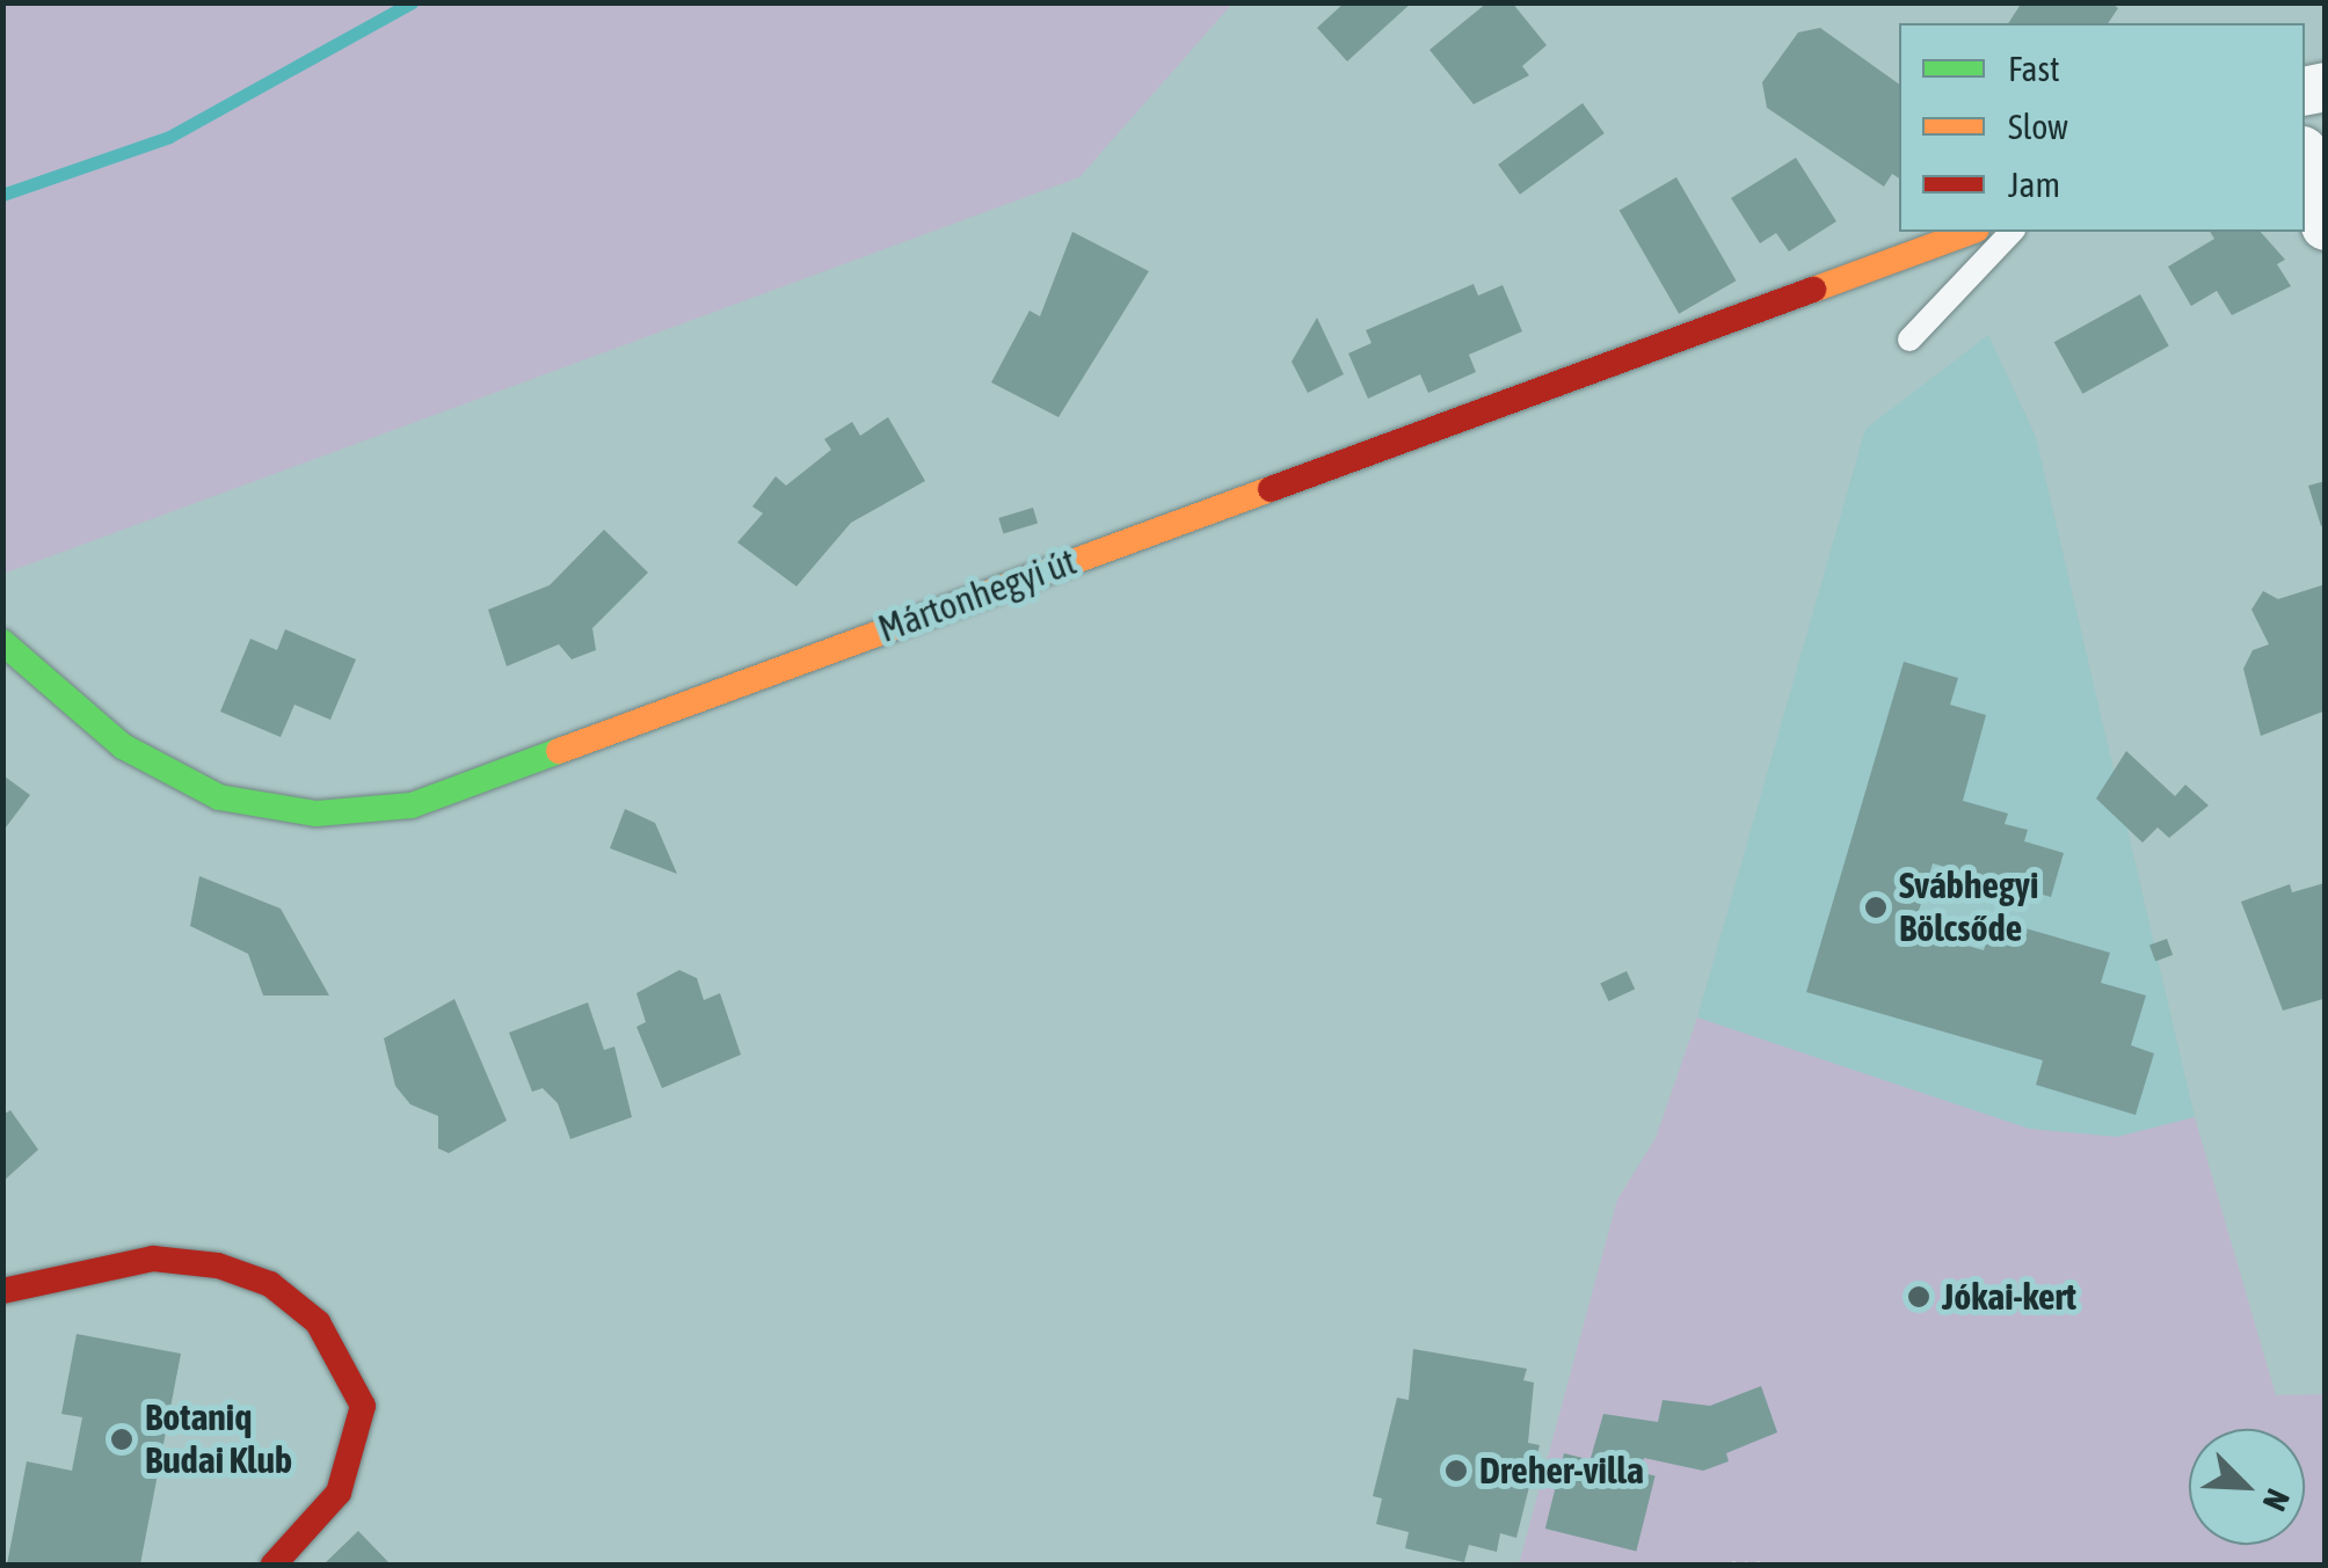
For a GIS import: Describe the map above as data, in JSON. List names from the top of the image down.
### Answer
{
  "streets": {
    "street": ["Mártonhegyi út"]
  },
  "places": [
    "Svábhegyi Bölcsőde",
    "Jókai-kert",
    "Botaniq Budai Klub",
    "Dreher-villa"
  ],
  "legend": ["Fast", "Slow", "Jam"],
  "north": "bottom right"
}
